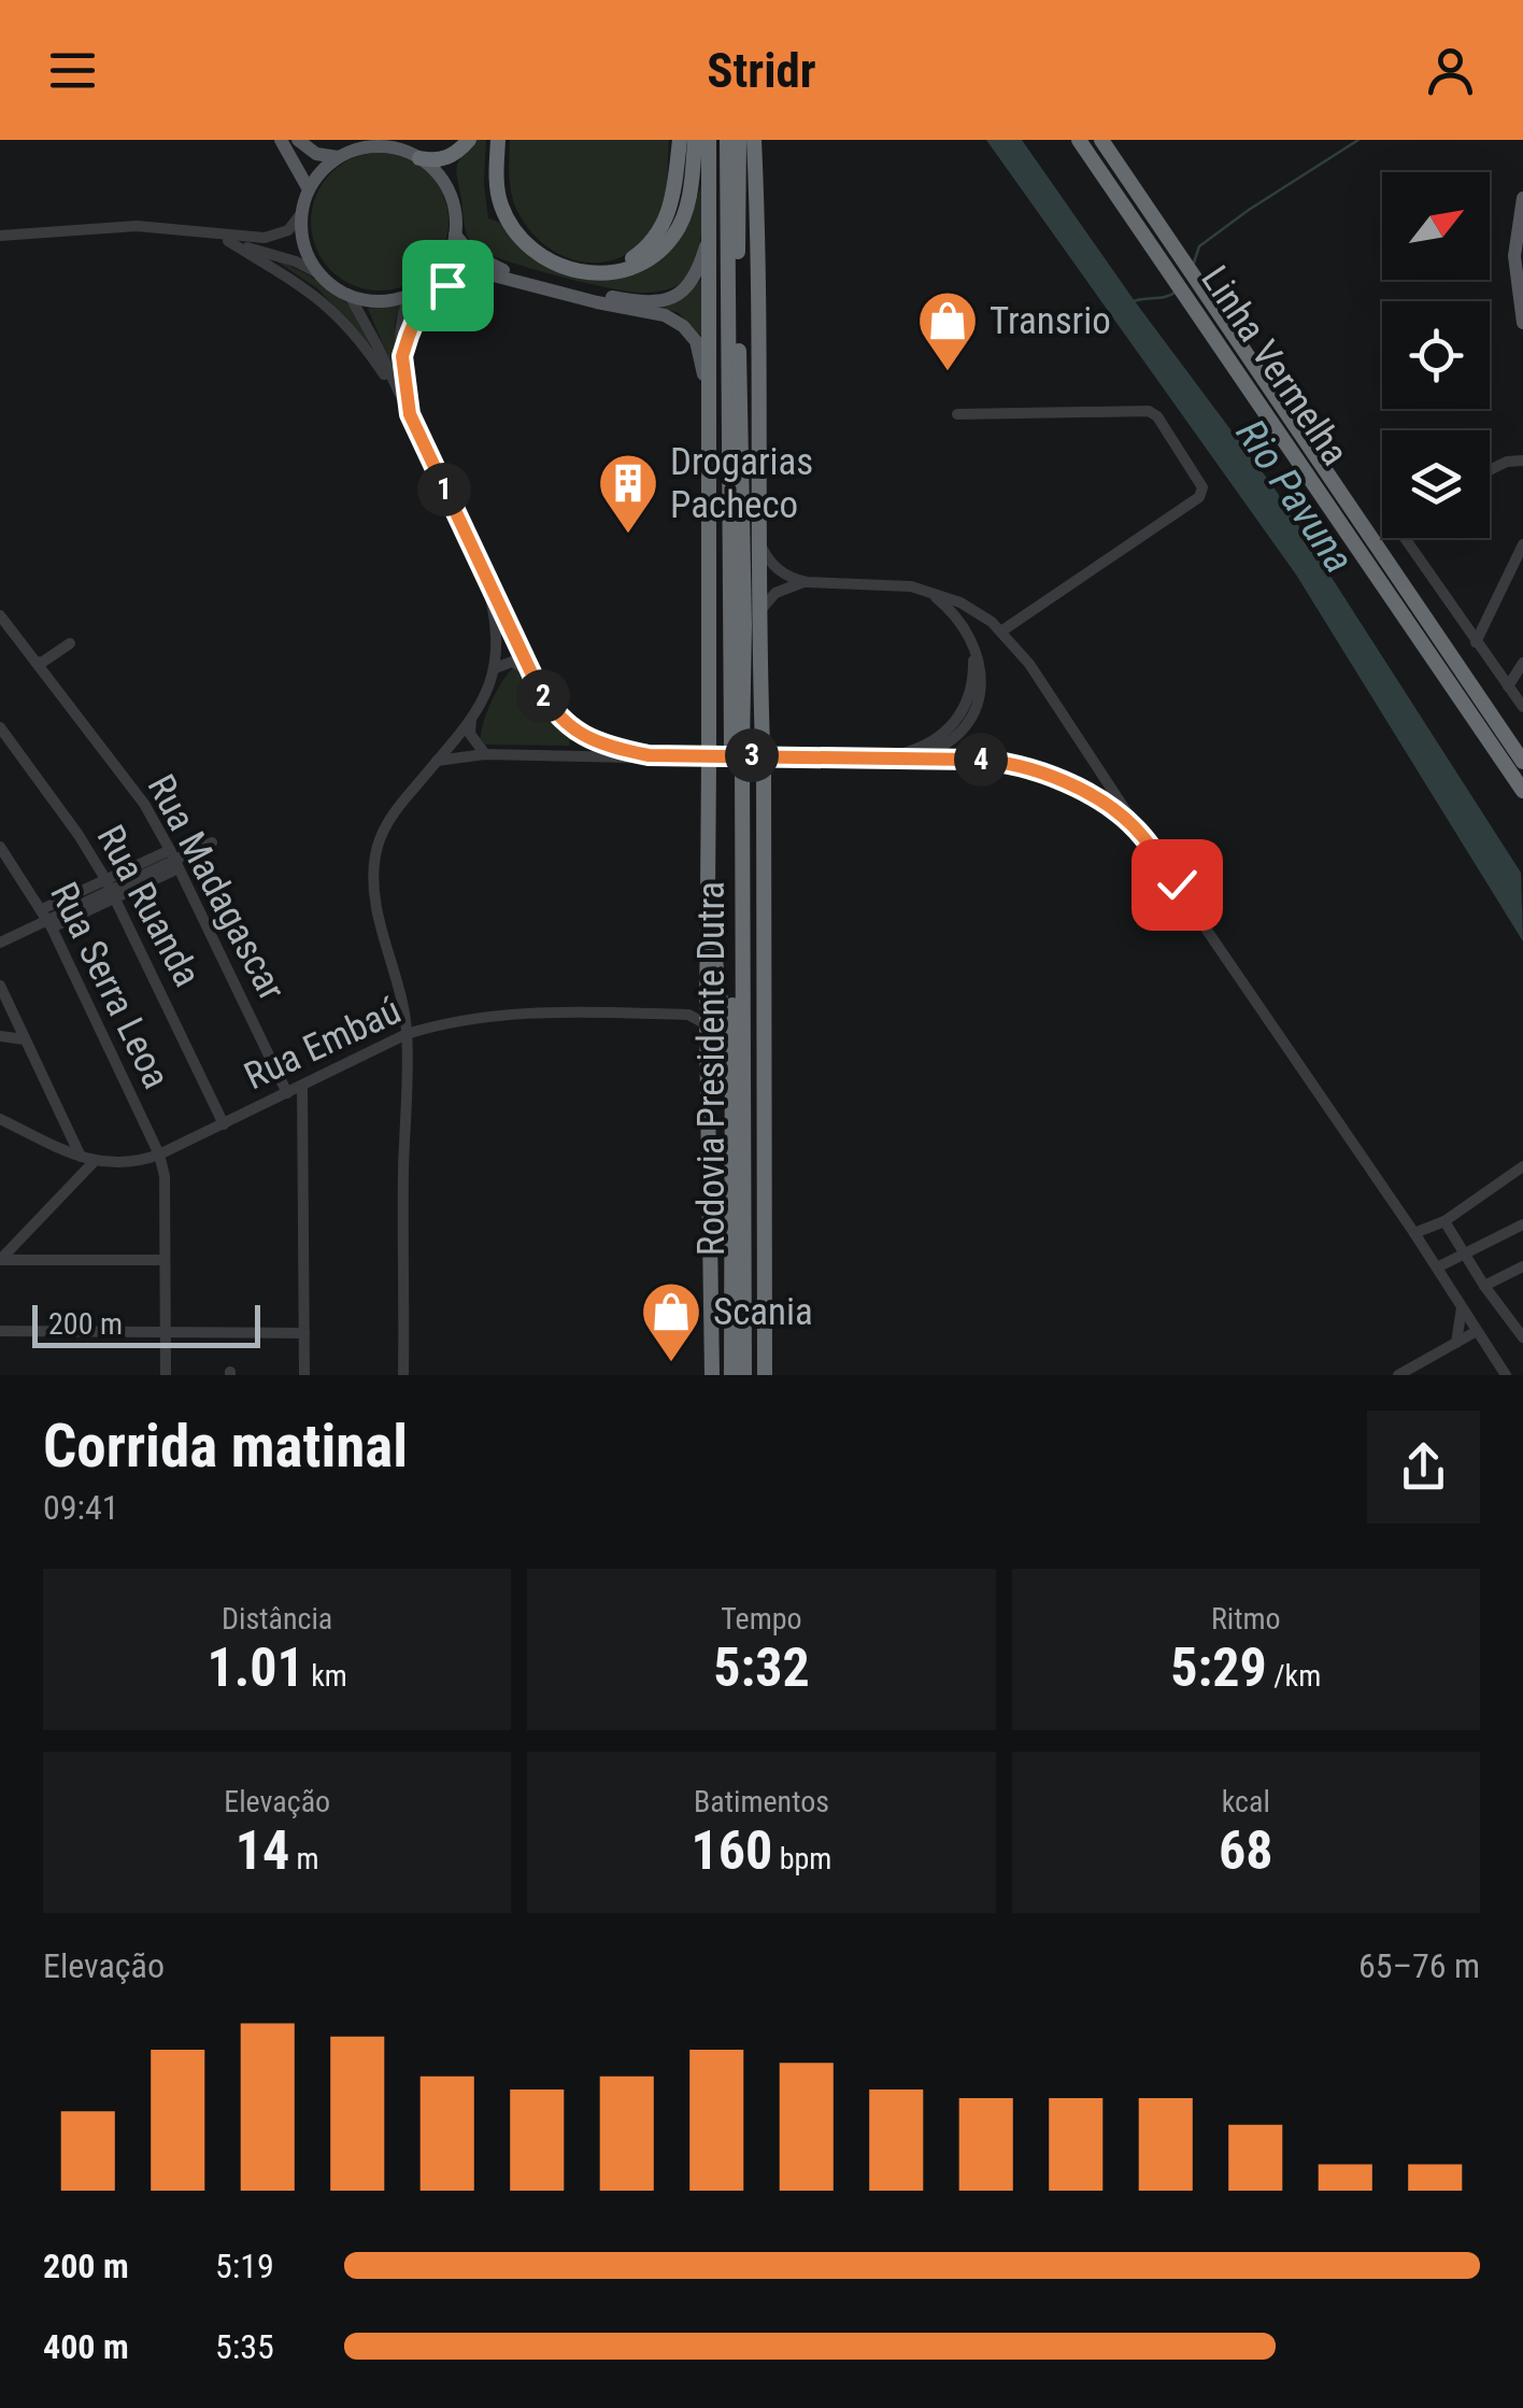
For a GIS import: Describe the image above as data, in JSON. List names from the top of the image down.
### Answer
{
  "streets": {
    "highway": ["Linha Vermelha", "Rodovia Presidente Dutra"],
    "street": [
      "Rua Madagascar",
      "Rua Ruanda",
      "Rua Serra Leoa",
      "Rua Embaú"
    ]
  },
  "crossings": [
    ["Rua Madagascar", "Rua Embaú"],
    ["Rua Ruanda", "Rua Embaú"],
    ["Rua Serra Leoa", "Rua Embaú"]
  ],
  "water": ["Rio Pavuna"],
  "places": {
    "shop": ["Transrio", "Scania"],
    "building": ["Drogarias Pacheco"]
  },
  "scale_bar": "200 m",
  "north": "top right",
  "page": {
    "header": "Stridr",
    "pins": [
      "1",
      "2",
      "3",
      "4"
    ],
    "scale": "200 m",
    "heading": ["Corrida matinal", "09:41"],
    "stats": [
      ["Distância", "1.01 km"],
      ["Tempo", "5:32"],
      ["Ritmo", "5:29 /km"],
      ["Elevação", "14 m"],
      ["Batimentos", "160 bpm"],
      ["kcal", "68"]
    ],
    "chart": ["Elevação", "65–76 m"],
    "list": [
      {
        "name": "200 m",
        "note": "5:19"
      },
      {
        "name": "400 m",
        "note": "5:35"
      }
    ]
  }
}
